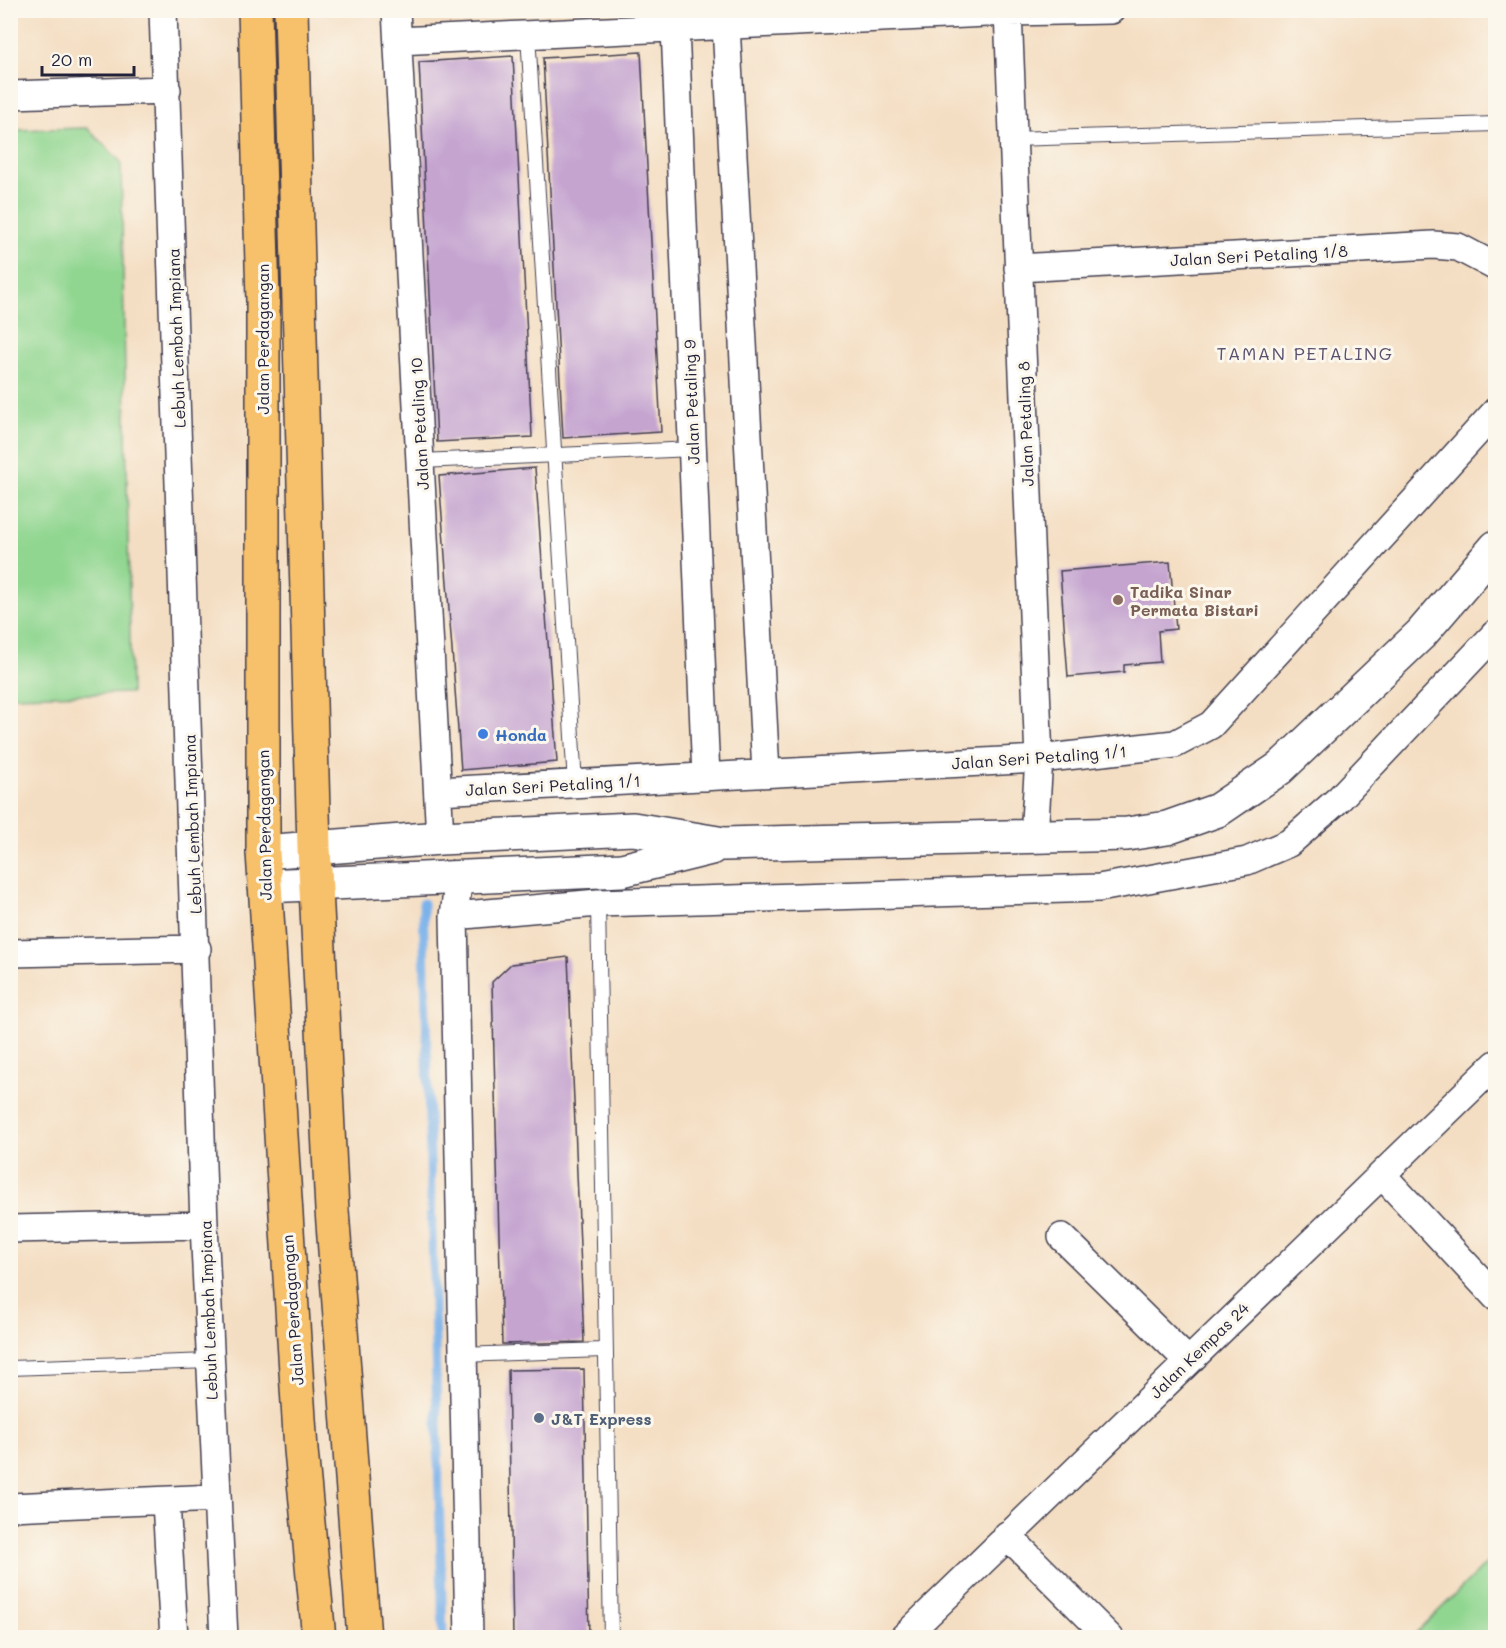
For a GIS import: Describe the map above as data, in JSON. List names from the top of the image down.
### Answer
{
  "streets": {
    "main road": ["Jalan Perdagangan"],
    "street": [
      "Jalan Seri Petaling 1/8",
      "Lebuh Lembah Impiana",
      "Jalan Petaling 9",
      "Jalan Petaling 10",
      "Jalan Petaling 8",
      "Jalan Seri Petaling 1/1",
      "Jalan Kempas 24"
    ]
  },
  "crossings": [
    ["Jalan Seri Petaling 1/8", "Jalan Petaling 8"],
    ["Jalan Petaling 9", "Jalan Seri Petaling 1/1"],
    ["Jalan Petaling 10", "Jalan Seri Petaling 1/1"],
    ["Jalan Petaling 8", "Jalan Seri Petaling 1/1"]
  ],
  "districts": ["TAMAN PETALING"],
  "places": ["Tadika Sinar Permata Bistari", "Honda", "J&T Express"],
  "scale_bar": "20 m"
}
